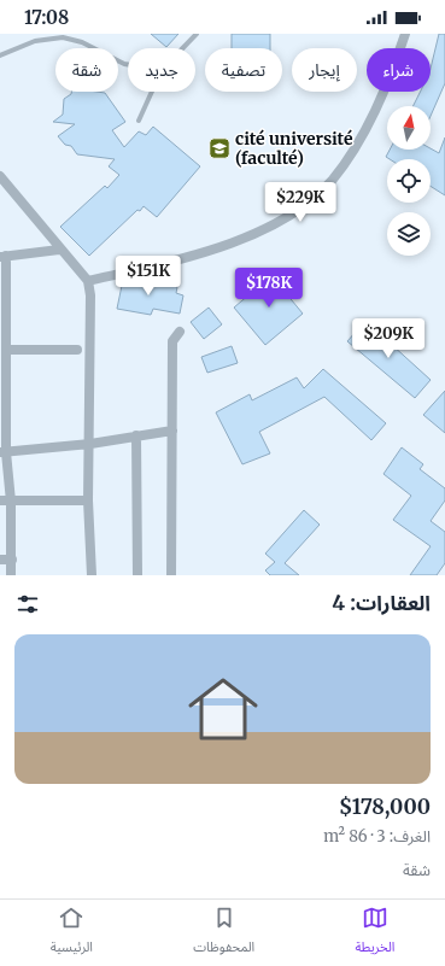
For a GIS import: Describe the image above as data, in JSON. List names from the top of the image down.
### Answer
{
  "places": {
    "school or university": ["cité université (faculté)"]
  },
  "north": "top",
  "page": {
    "status": "17:08",
    "chip": [
      "شراء",
      "إيجار",
      "تصفية",
      "جديد",
      "شقة"
    ],
    "price": [
      "$229K",
      "$151K",
      "$178K",
      "$209K"
    ],
    "heading": "العقارات: 4",
    "list": [
      {
        "name": "$178,000",
        "note": "الغرف: 3 · 86 m² · شقة"
      }
    ],
    "tabs": ["الخريطة", "المحفوظات", "الرئيسية"]
  }
}
